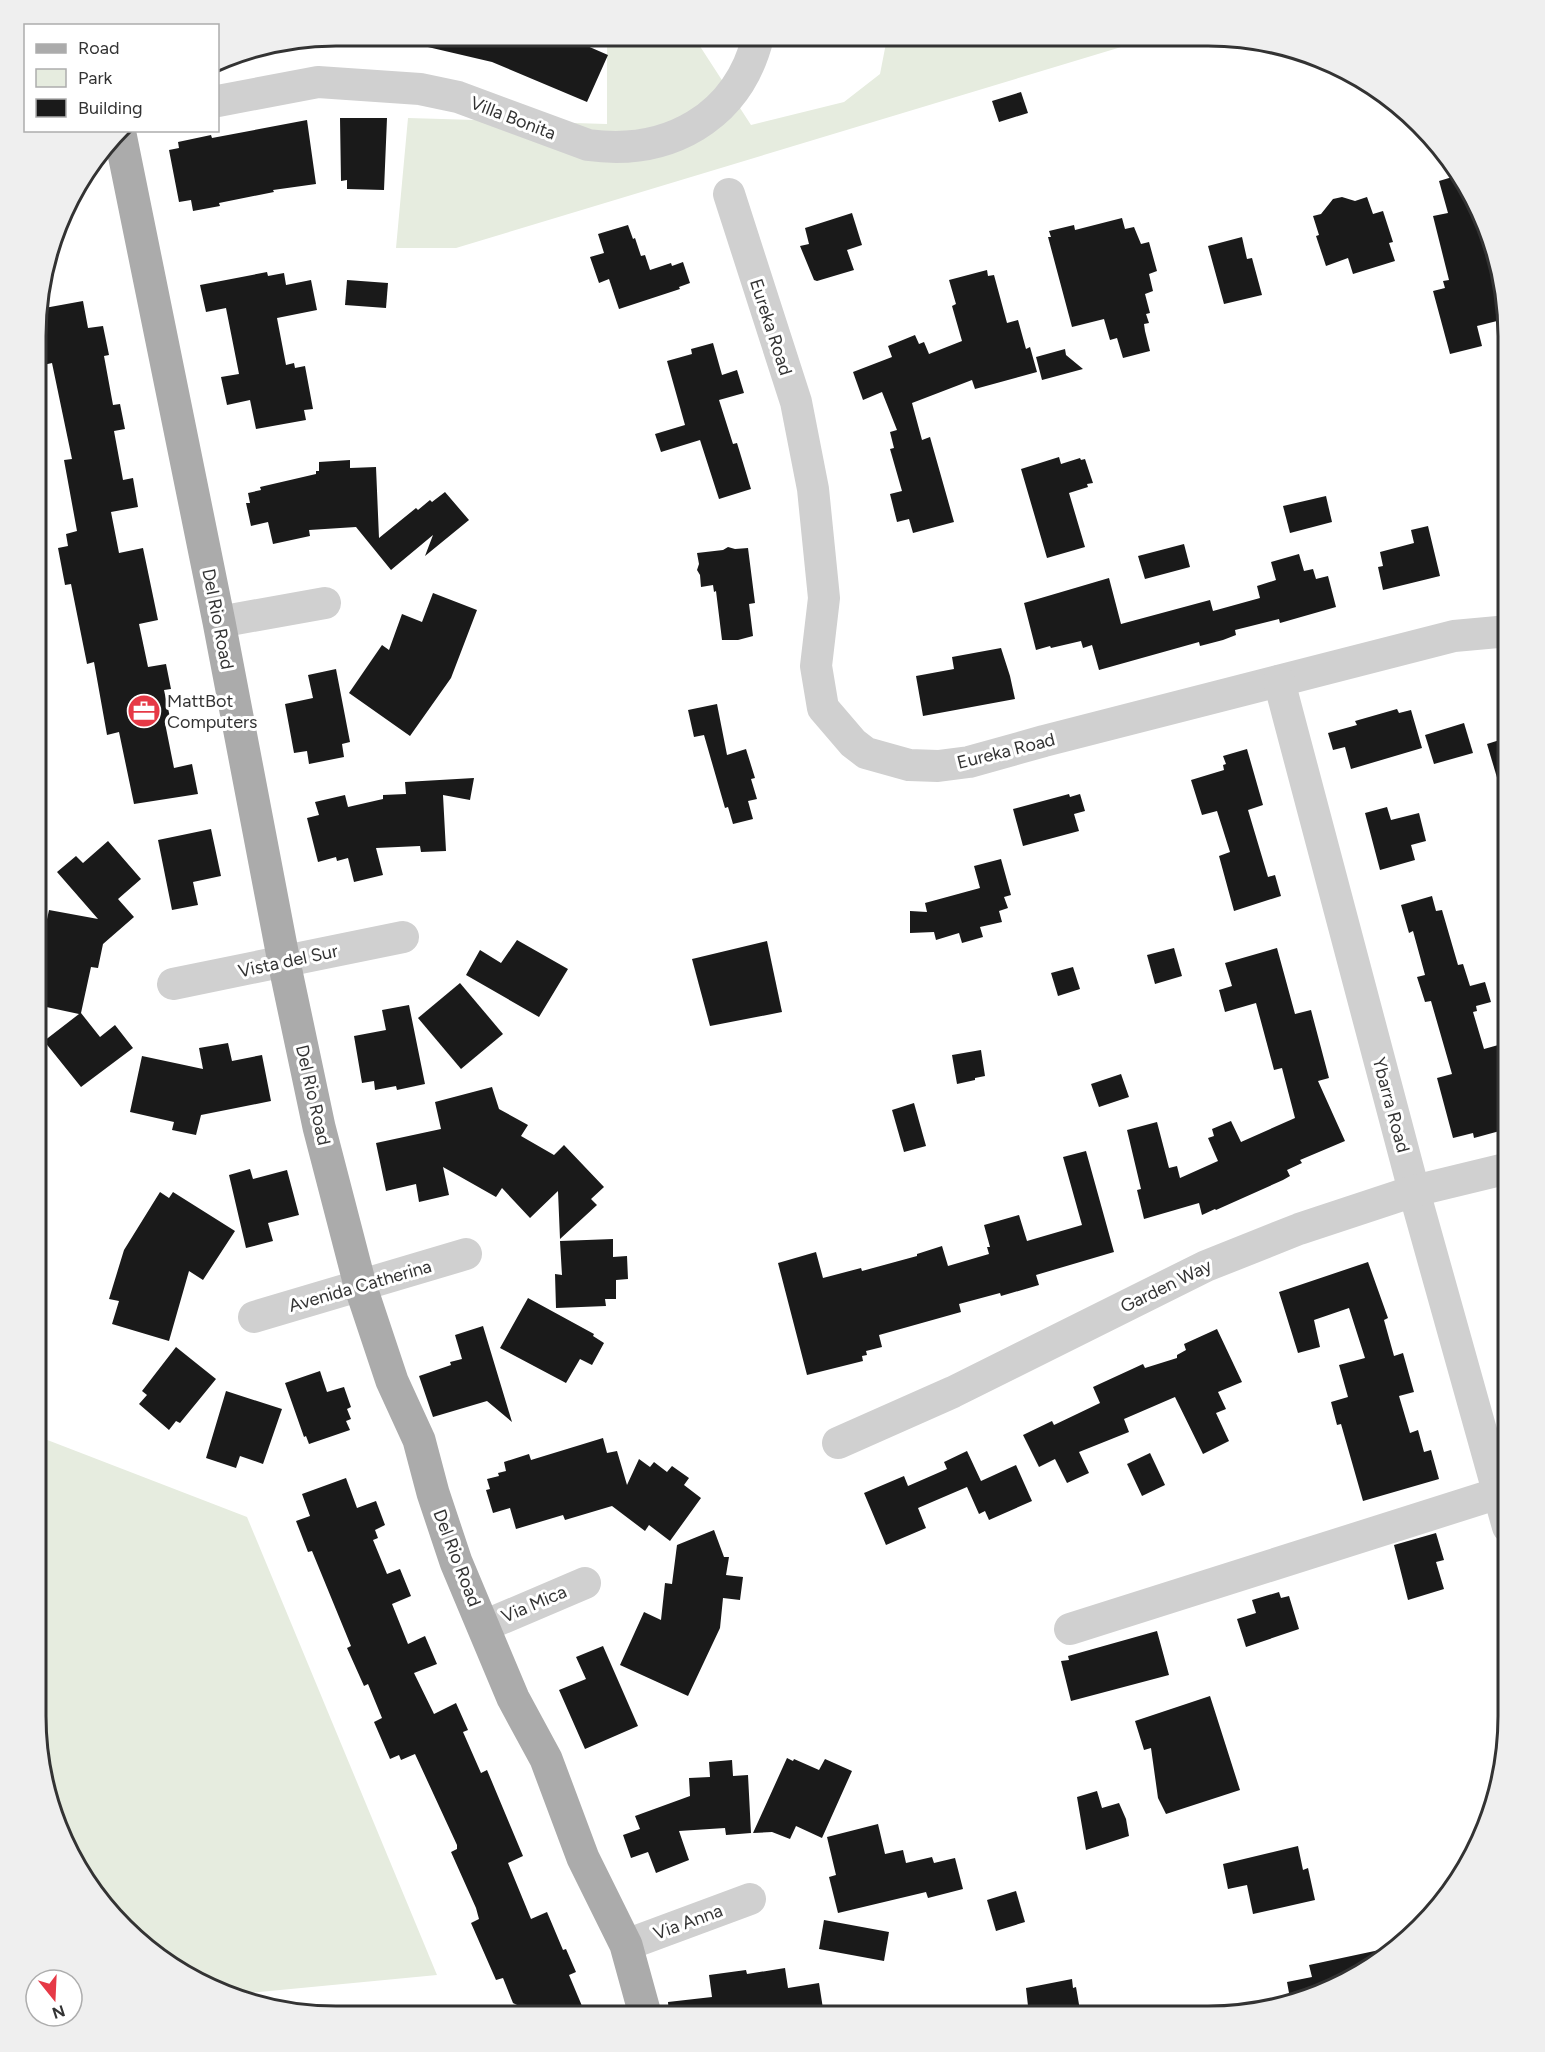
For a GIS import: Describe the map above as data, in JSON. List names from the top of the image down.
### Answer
{
  "streets": {
    "main road": ["Del Rio Road"],
    "street": [
      "Villa Bonita",
      "Eureka Road",
      "Vista del Sur",
      "Ybarra Road",
      "Avenida Catherina",
      "Garden Way",
      "Via Mica",
      "Via Anna"
    ]
  },
  "crossings": [
    ["Eureka Road", "Ybarra Road"],
    ["Del Rio Road", "Vista del Sur"],
    ["Del Rio Road", "Avenida Catherina"],
    ["Del Rio Road", "Via Mica"],
    ["Del Rio Road", "Via Anna"],
    ["Ybarra Road", "Garden Way"]
  ],
  "places": {
    "office": ["MattBot Computers"]
  },
  "legend": ["Road", "Park", "Building"],
  "north": "bottom"
}
